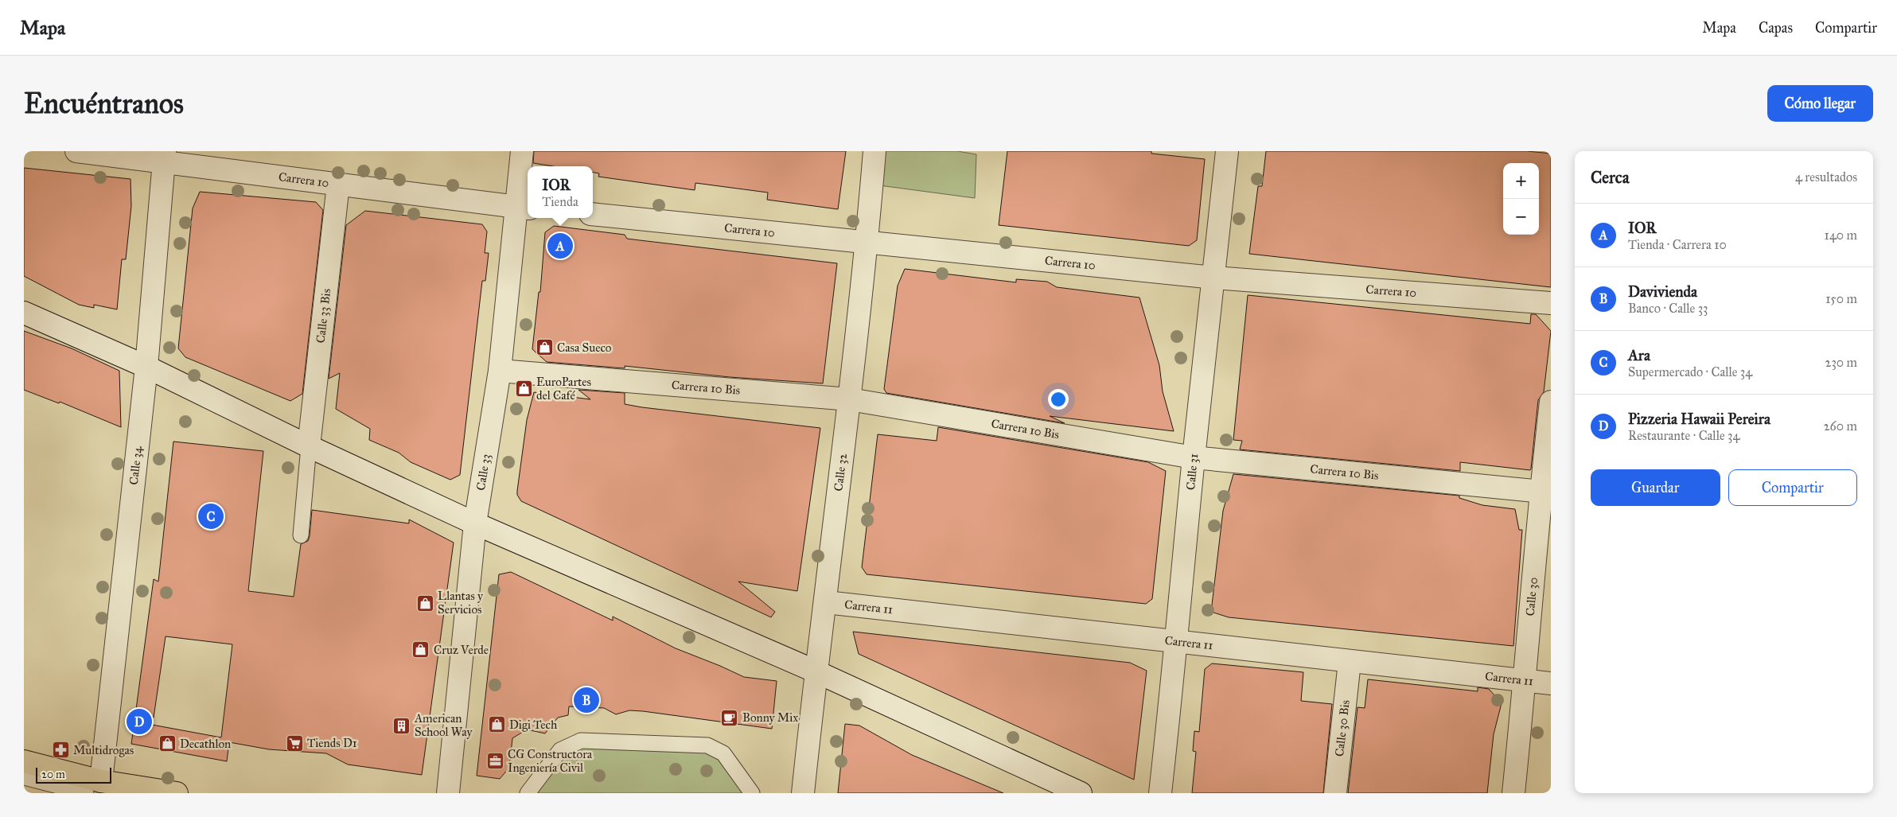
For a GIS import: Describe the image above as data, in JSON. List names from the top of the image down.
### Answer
{
  "streets": {
    "street": [
      "Carrera 10",
      "Calle 33 Bis",
      "Carrera 10 Bis",
      "Calle 34",
      "Calle 33",
      "Calle 31",
      "Calle 32",
      "Calle 30",
      "Carrera 11",
      "Calle 30 Bis"
    ]
  },
  "crossings": [
    ["Carrera 10", "Calle 33 Bis"],
    ["Carrera 10", "Calle 34"],
    ["Carrera 10", "Calle 33"],
    ["Carrera 10", "Calle 31"],
    ["Carrera 10", "Calle 32"],
    ["Carrera 10 Bis", "Calle 33"],
    ["Carrera 10 Bis", "Calle 31"],
    ["Carrera 10 Bis", "Calle 32"],
    ["Carrera 10 Bis", "Calle 30"],
    ["Calle 31", "Carrera 11"],
    ["Calle 32", "Carrera 11"],
    ["Calle 30", "Carrera 11"],
    ["Carrera 11", "Calle 30 Bis"]
  ],
  "places": {
    "shop": [
      "Casa Sueco",
      "EuroPartes del Café",
      "Llantas y Servicios",
      "Cruz Verde",
      "Digi Tech",
      "Decathlon"
    ],
    "cafe": ["Bonny Mix"],
    "building": ["American School Way"],
    "supermarket": ["Tiends D1"],
    "pharmacy": ["Multidrogas"],
    "office": ["CG Constructora Ingeniería Civil"]
  },
  "scale_bar": "20 m",
  "page": {
    "header": "Mapa",
    "nav": ["Mapa", "Capas", "Compartir"],
    "buttons": [
      "Cómo llegar",
      ["Guardar", "Compartir"]
    ],
    "title": "Encuéntranos",
    "heading": ["Cerca", "4 resultados"],
    "map_buttons": ["+", "−"],
    "popup": ["IOR", "Tienda"],
    "list": [
      {
        "mark": "A",
        "name": "IOR",
        "note": "Tienda · Carrera 10",
        "value": "140 m"
      },
      {
        "mark": "B",
        "name": "Davivienda",
        "note": "Banco · Calle 33",
        "value": "150 m"
      },
      {
        "mark": "C",
        "name": "Ara",
        "note": "Supermercado · Calle 34",
        "value": "230 m"
      },
      {
        "mark": "D",
        "name": "Pizzeria Hawaii Pereira",
        "note": "Restaurante · Calle 34",
        "value": "260 m"
      }
    ],
    "pins": [
      "A",
      "C",
      "B",
      "D"
    ],
    "scale": "20 m"
  }
}
